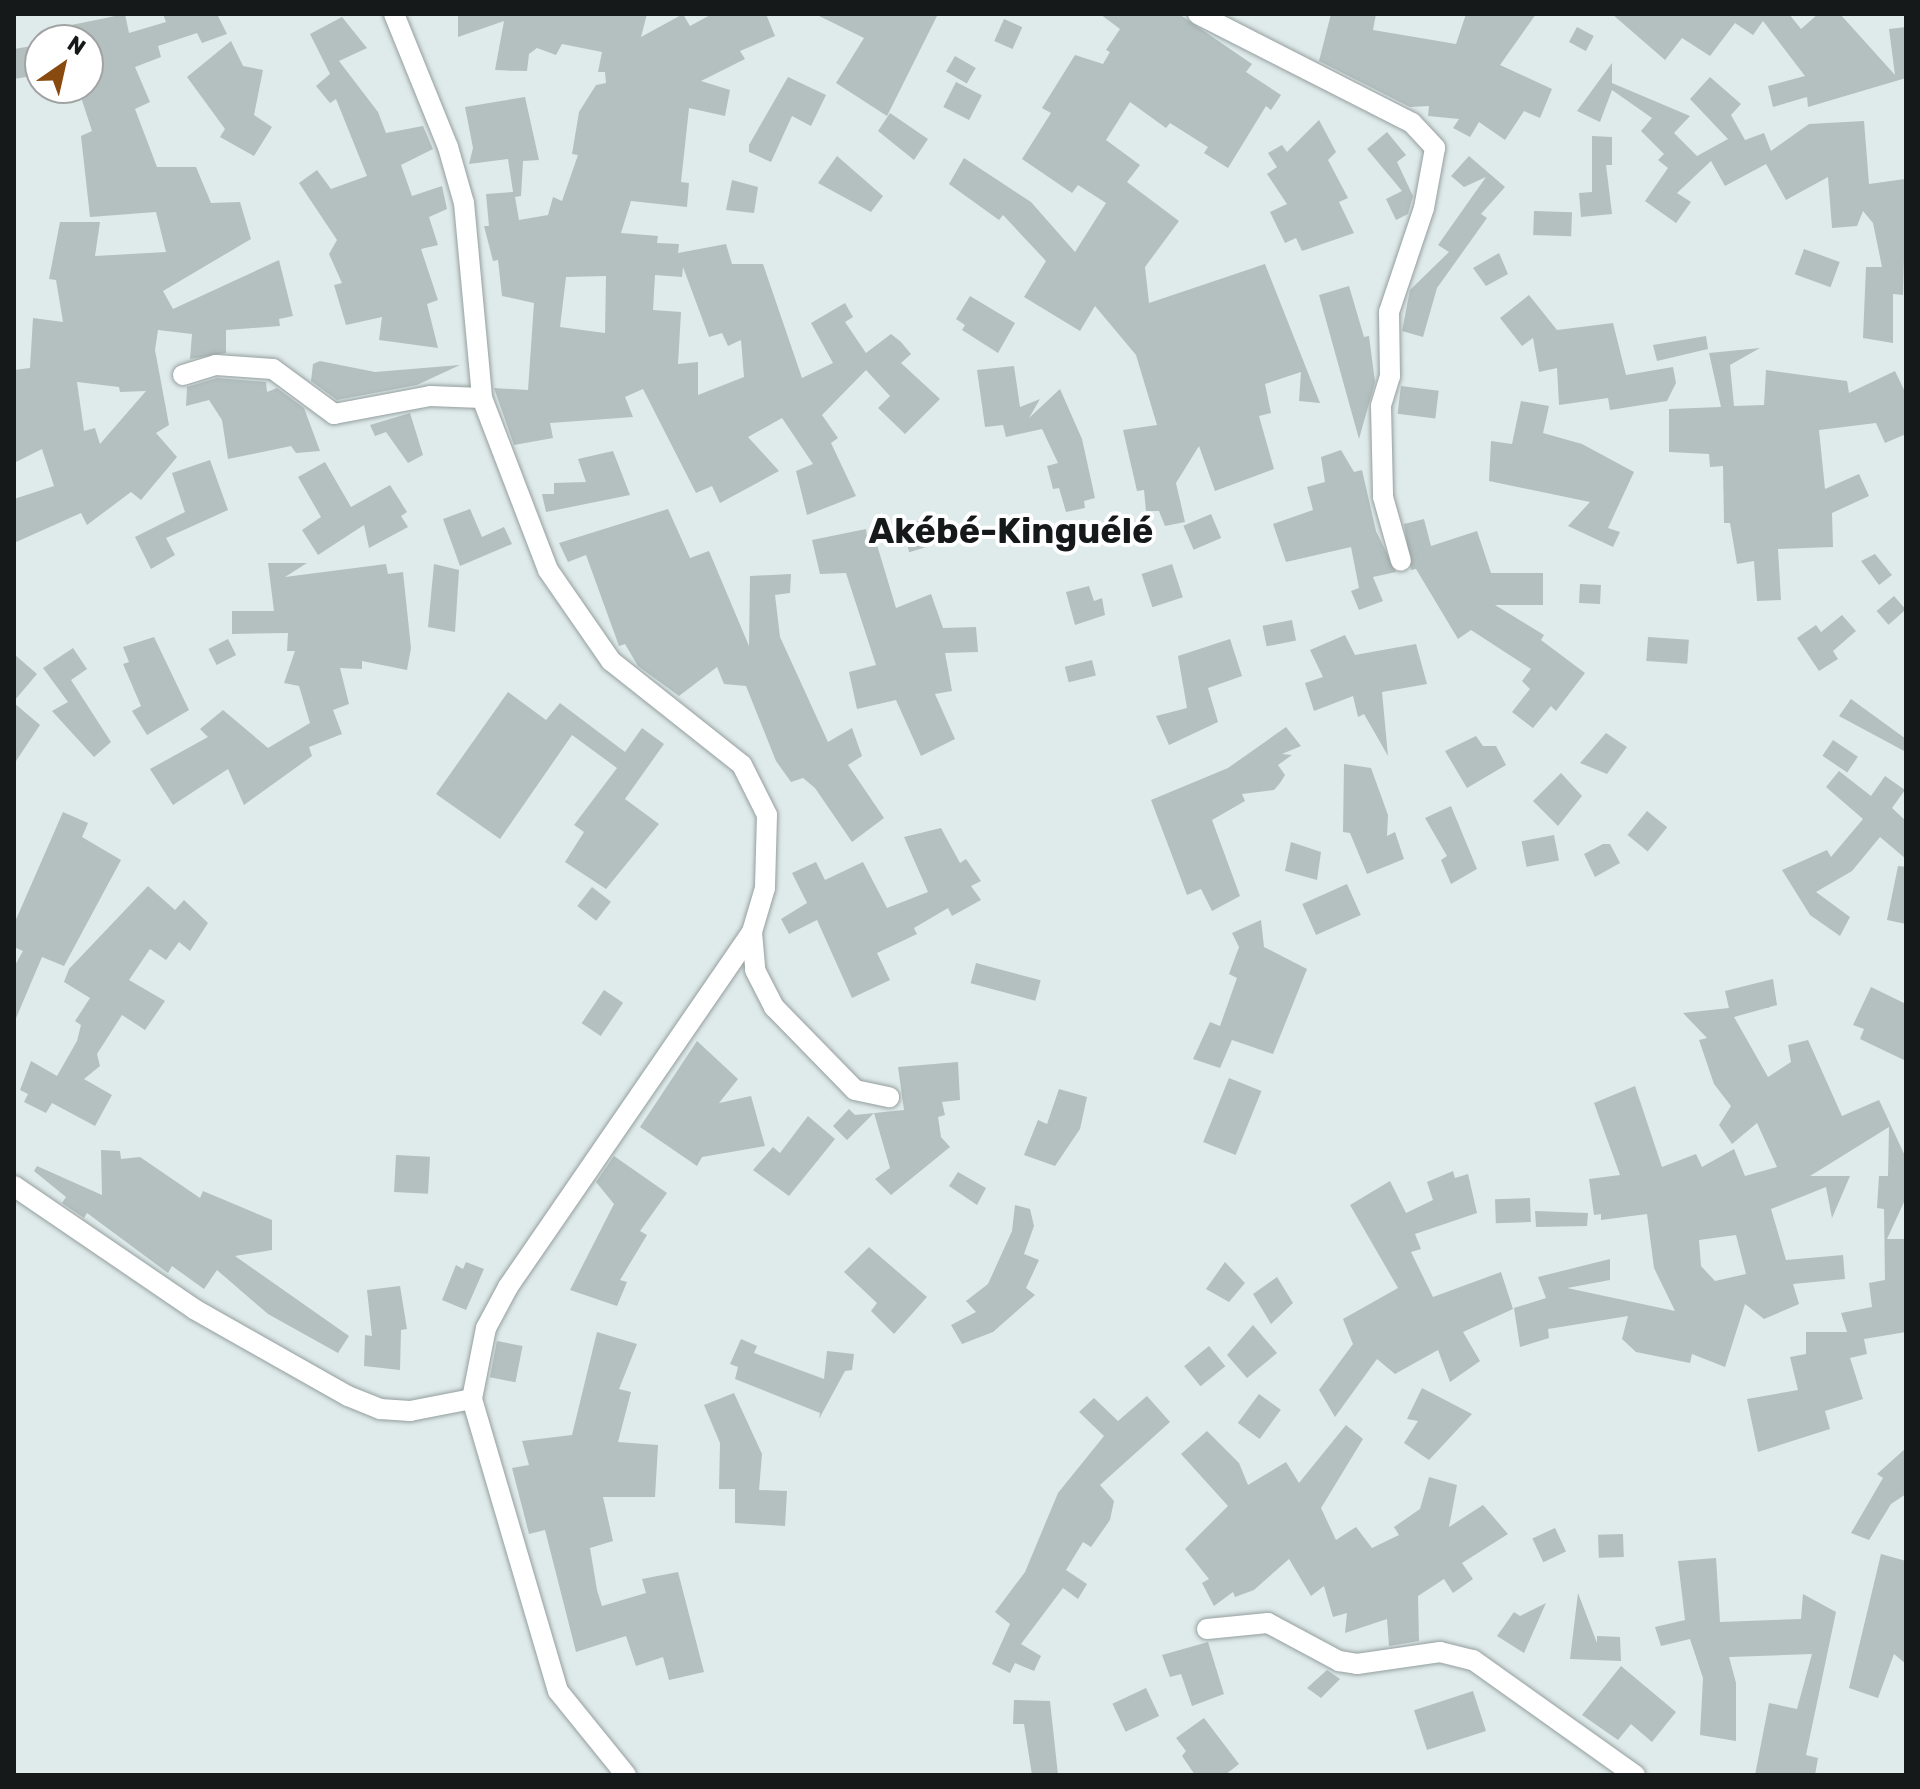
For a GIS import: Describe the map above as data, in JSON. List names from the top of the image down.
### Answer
{
  "districts": ["Akébé-Kinguélé"],
  "north": "top right"
}
